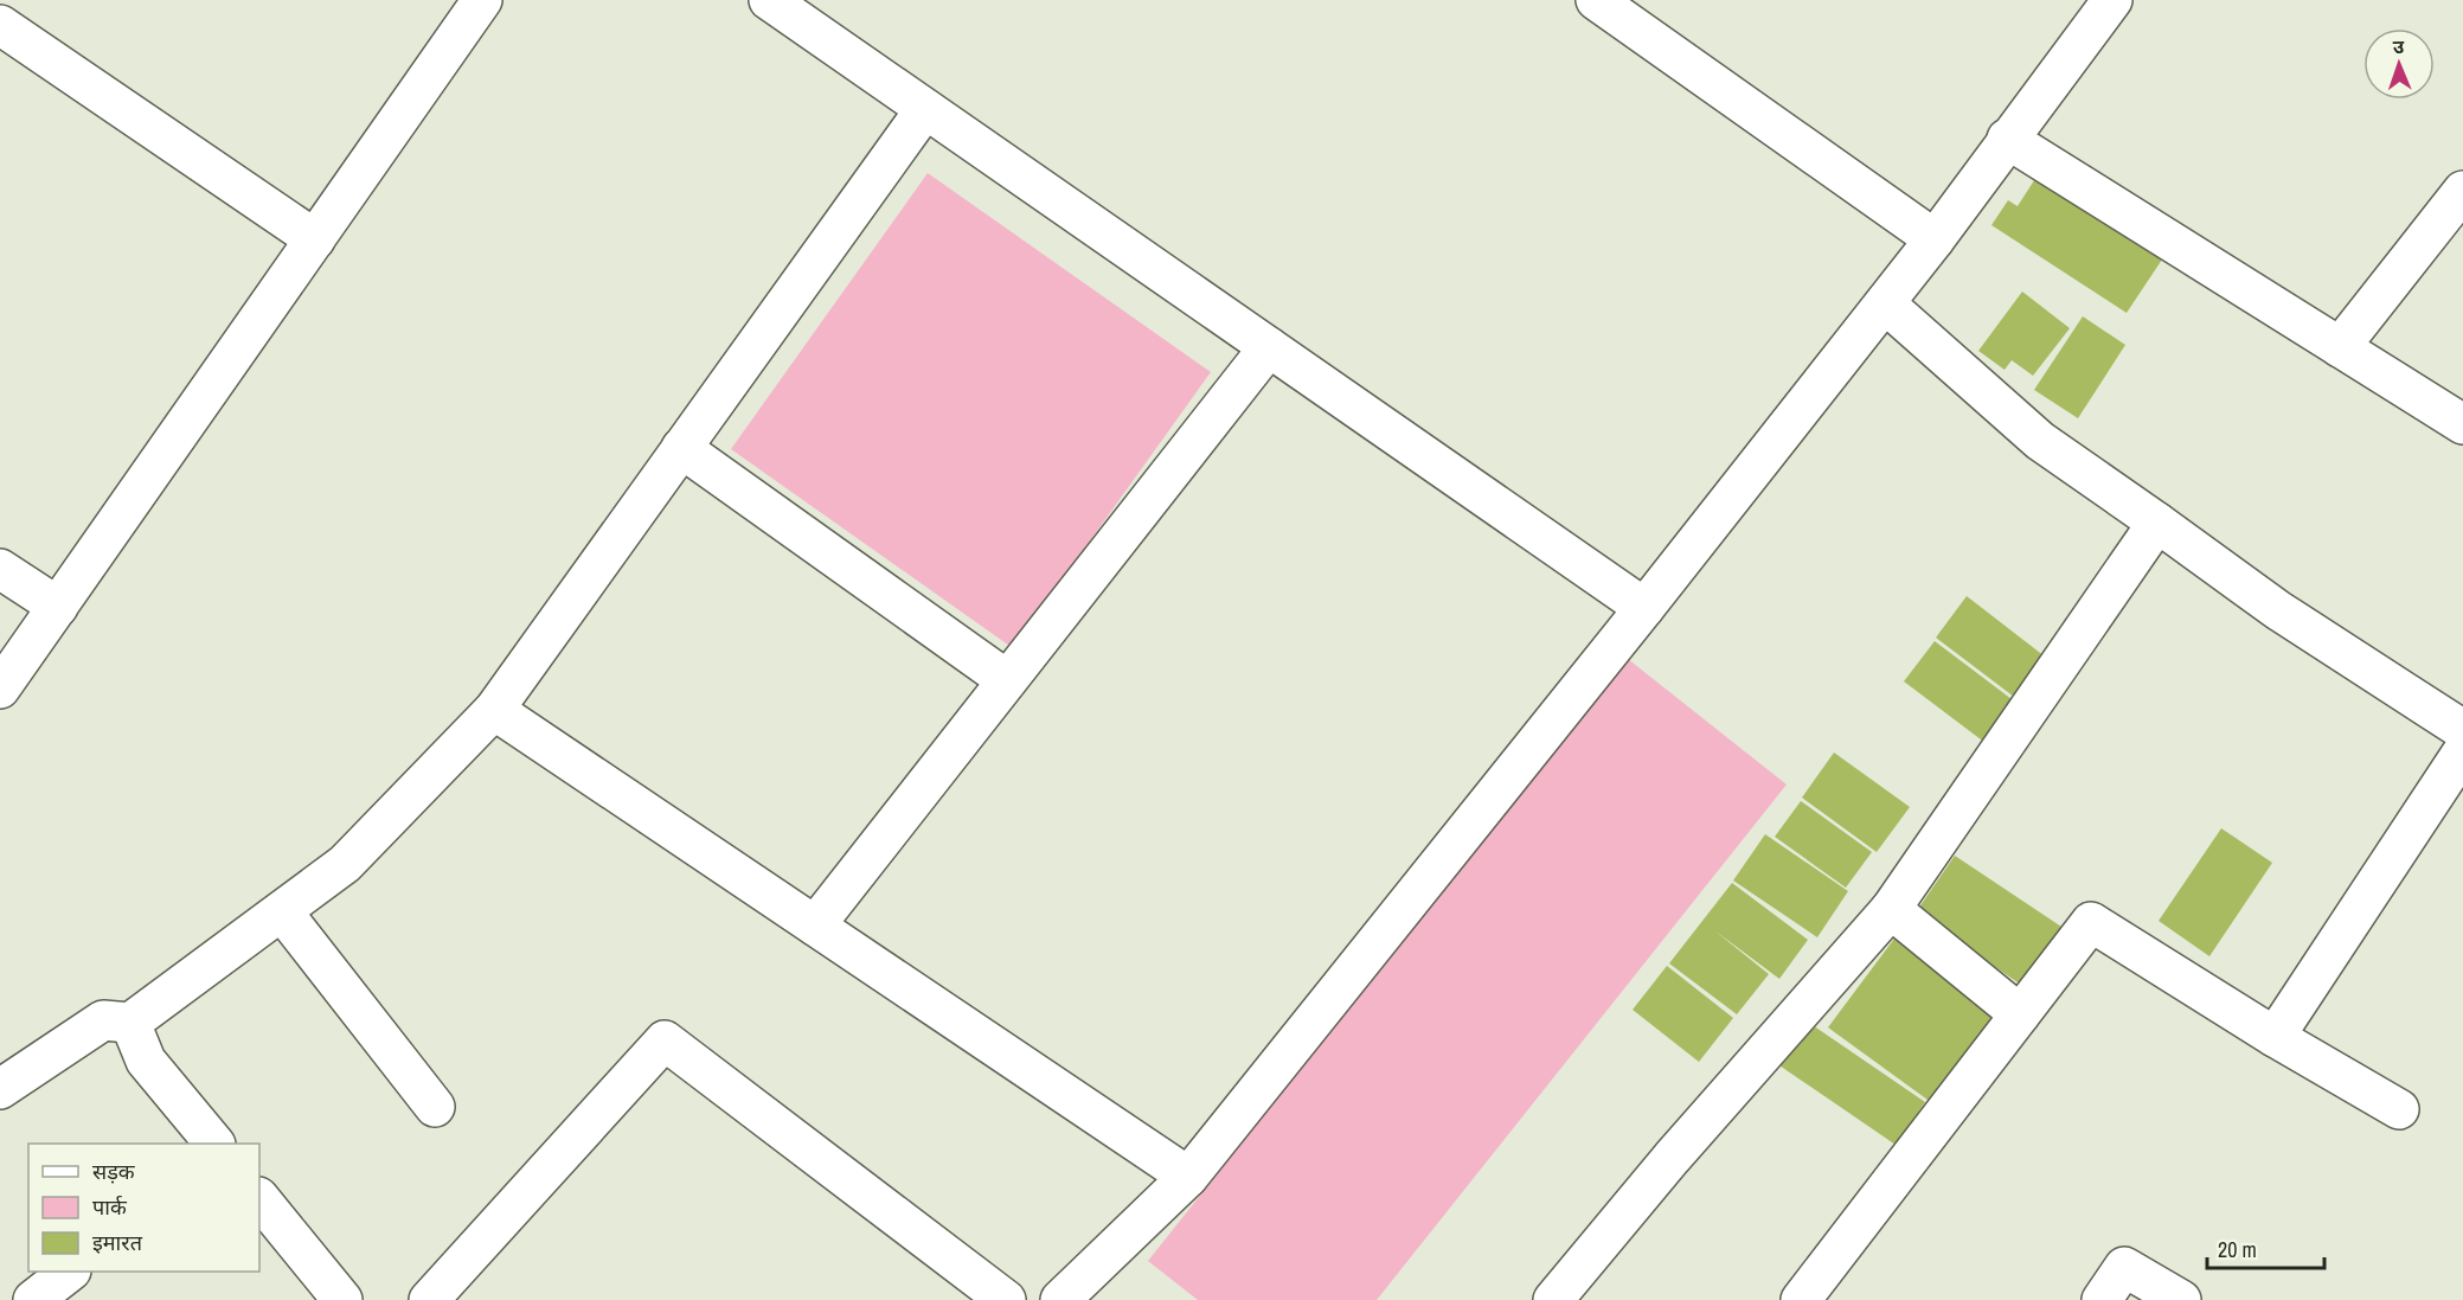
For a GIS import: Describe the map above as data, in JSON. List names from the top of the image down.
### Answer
{
  "legend": ["सड़क", "पार्क", "इमारत"],
  "scale_bar": "20 m",
  "north": "top"
}
